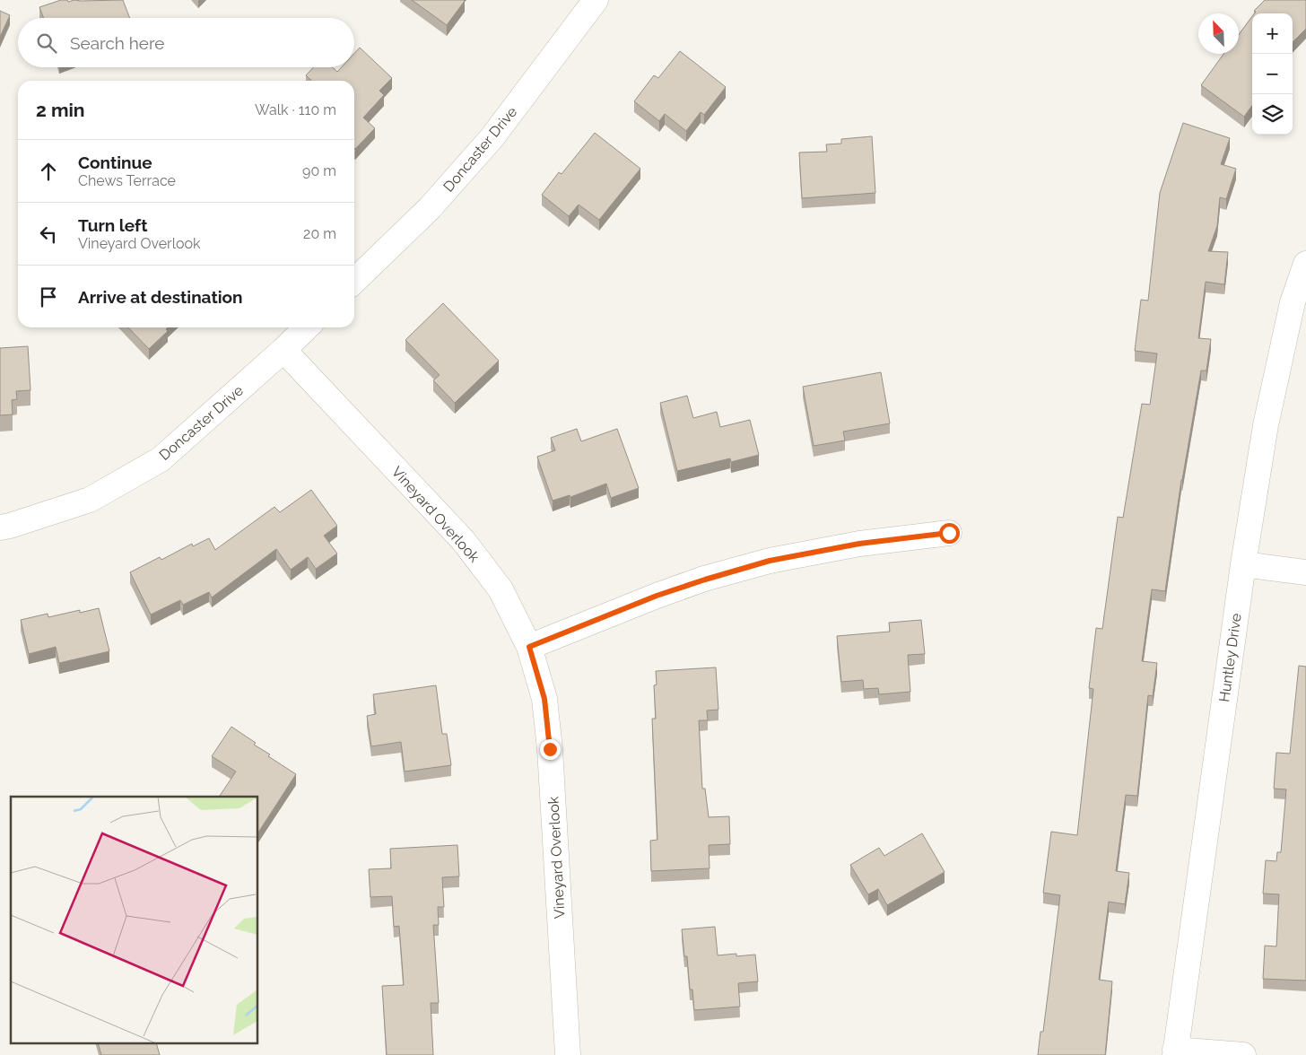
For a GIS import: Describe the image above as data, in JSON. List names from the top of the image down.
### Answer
{
  "streets": {
    "street": ["Doncaster Drive", "Vineyard Overlook", "Huntley Drive"]
  },
  "crossings": [
    ["Doncaster Drive", "Vineyard Overlook"]
  ],
  "north": "top left",
  "page": {
    "map_buttons": ["+", "−"],
    "search": "Search here",
    "heading": ["2 min", "Walk · 110 m"],
    "list": [
      ["Continue", "Chews Terrace", "90 m"],
      ["Turn left", "Vineyard Overlook", "20 m"],
      "Arrive at destination"
    ]
  }
}
